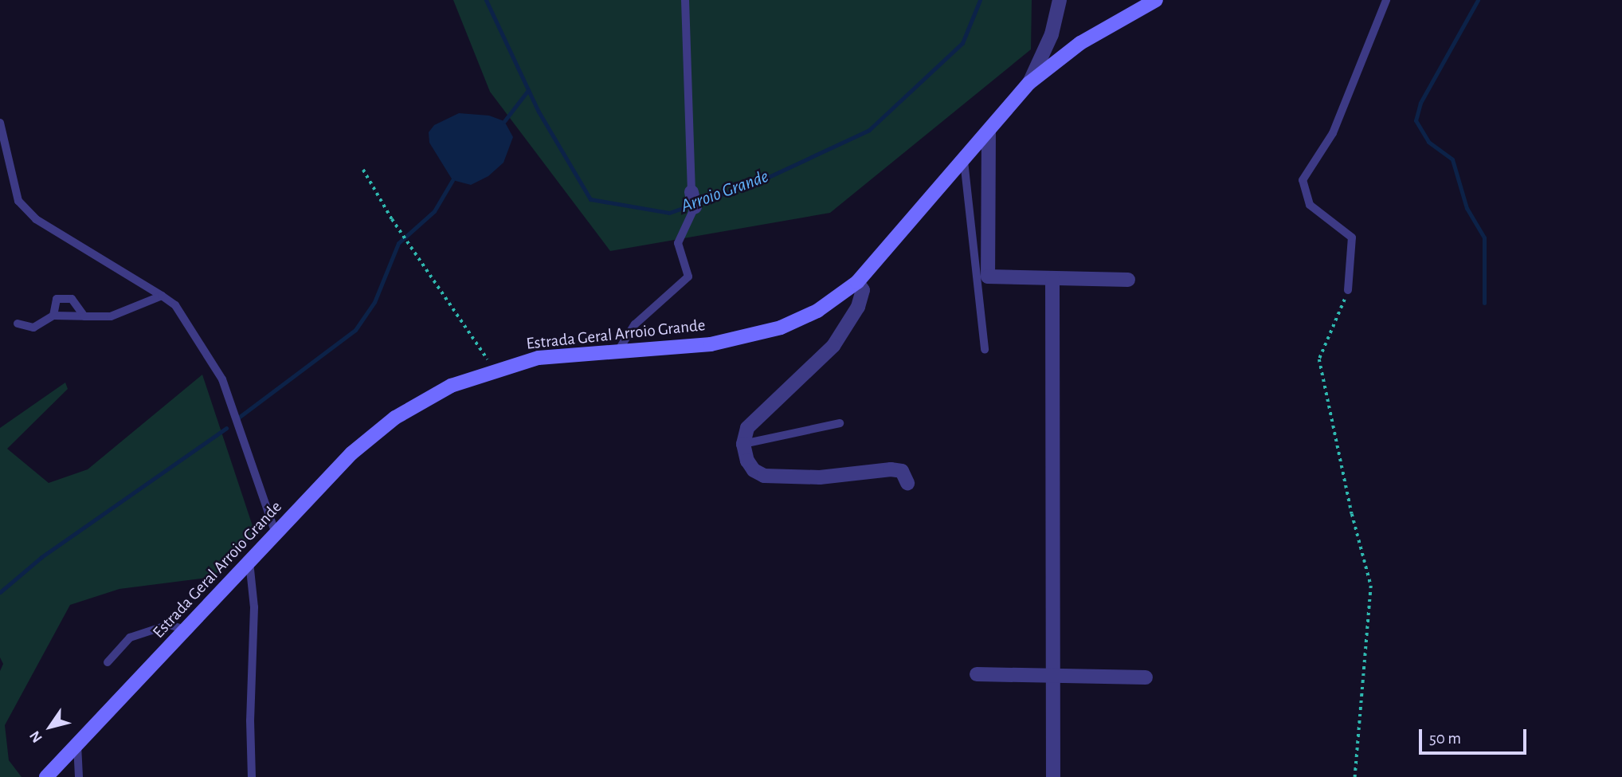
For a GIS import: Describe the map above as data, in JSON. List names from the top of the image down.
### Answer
{
  "streets": {
    "main road": ["Estrada Geral Arroio Grande"]
  },
  "water": ["Arroio Grande"],
  "scale_bar": "50 m",
  "north": "bottom left"
}
